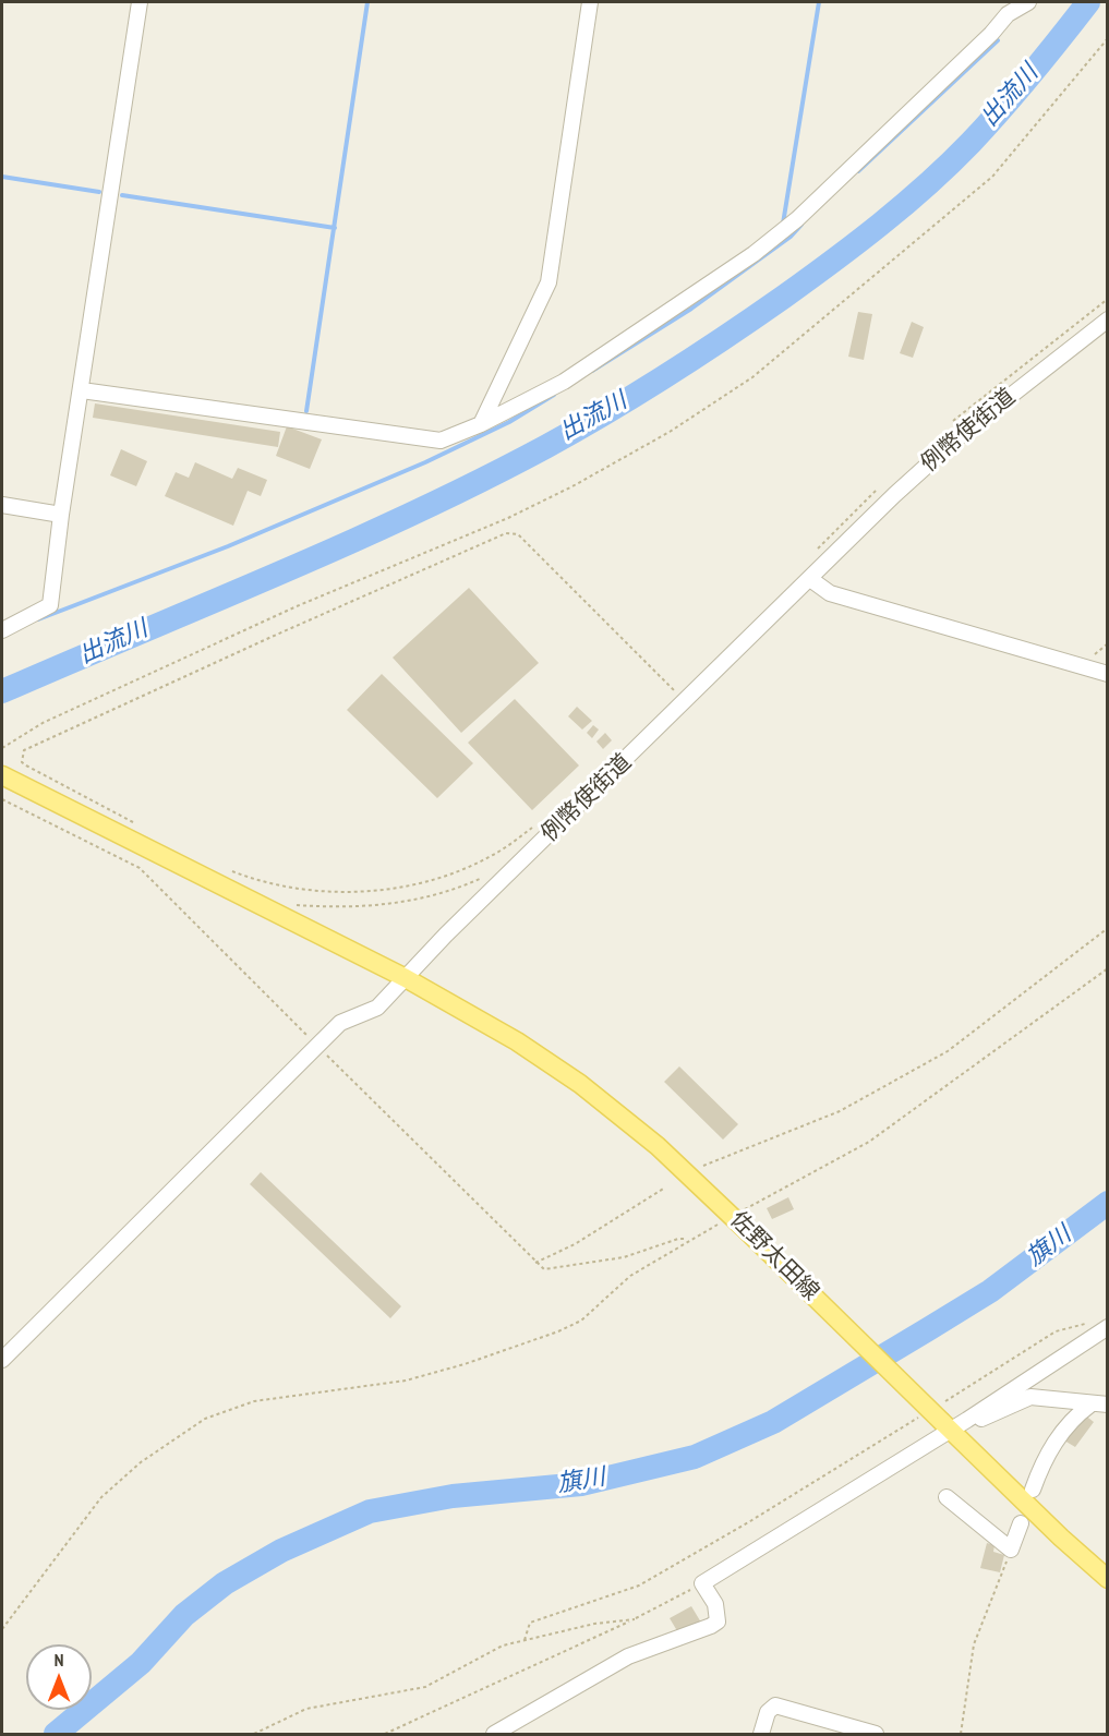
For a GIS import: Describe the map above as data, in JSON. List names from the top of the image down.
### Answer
{
  "streets": {
    "main road": ["佐野太田線"],
    "street": ["例幣使街道"]
  },
  "crossings": [
    ["例幣使街道", "佐野太田線"]
  ],
  "water": ["出流川", "旗川"],
  "north": "top"
}
